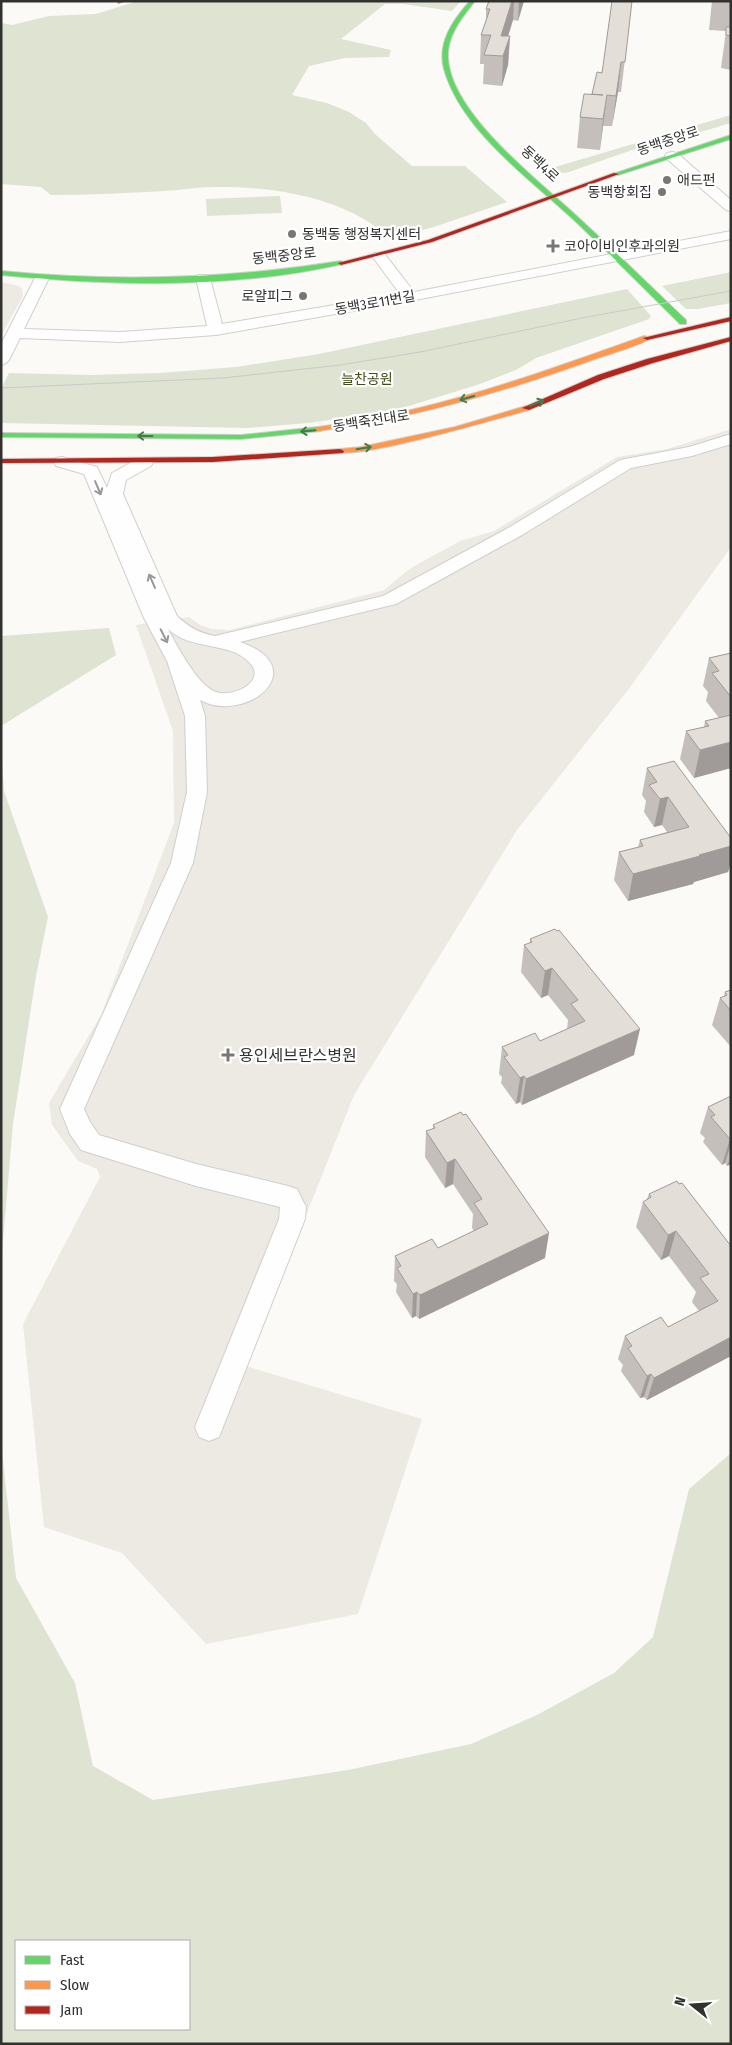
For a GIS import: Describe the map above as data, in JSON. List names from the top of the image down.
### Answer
{
  "streets": {
    "main road": ["동백중앙로", "동백4로", "동백죽전대로"],
    "street": ["동백3로11번길"]
  },
  "crossings": [
    ["동백중앙로", "동백4로"],
    ["동백4로", "동백3로11번길"]
  ],
  "parks": ["늘찬공원"],
  "places": {
    "other": [
      "애드펀",
      "동백항회집",
      "동백동 행정복지센터",
      "로얄피그"
    ],
    "health": ["코아이비인후과의원", "용인세브란스병원"]
  },
  "legend": ["Fast", "Slow", "Jam"],
  "north": "left"
}
